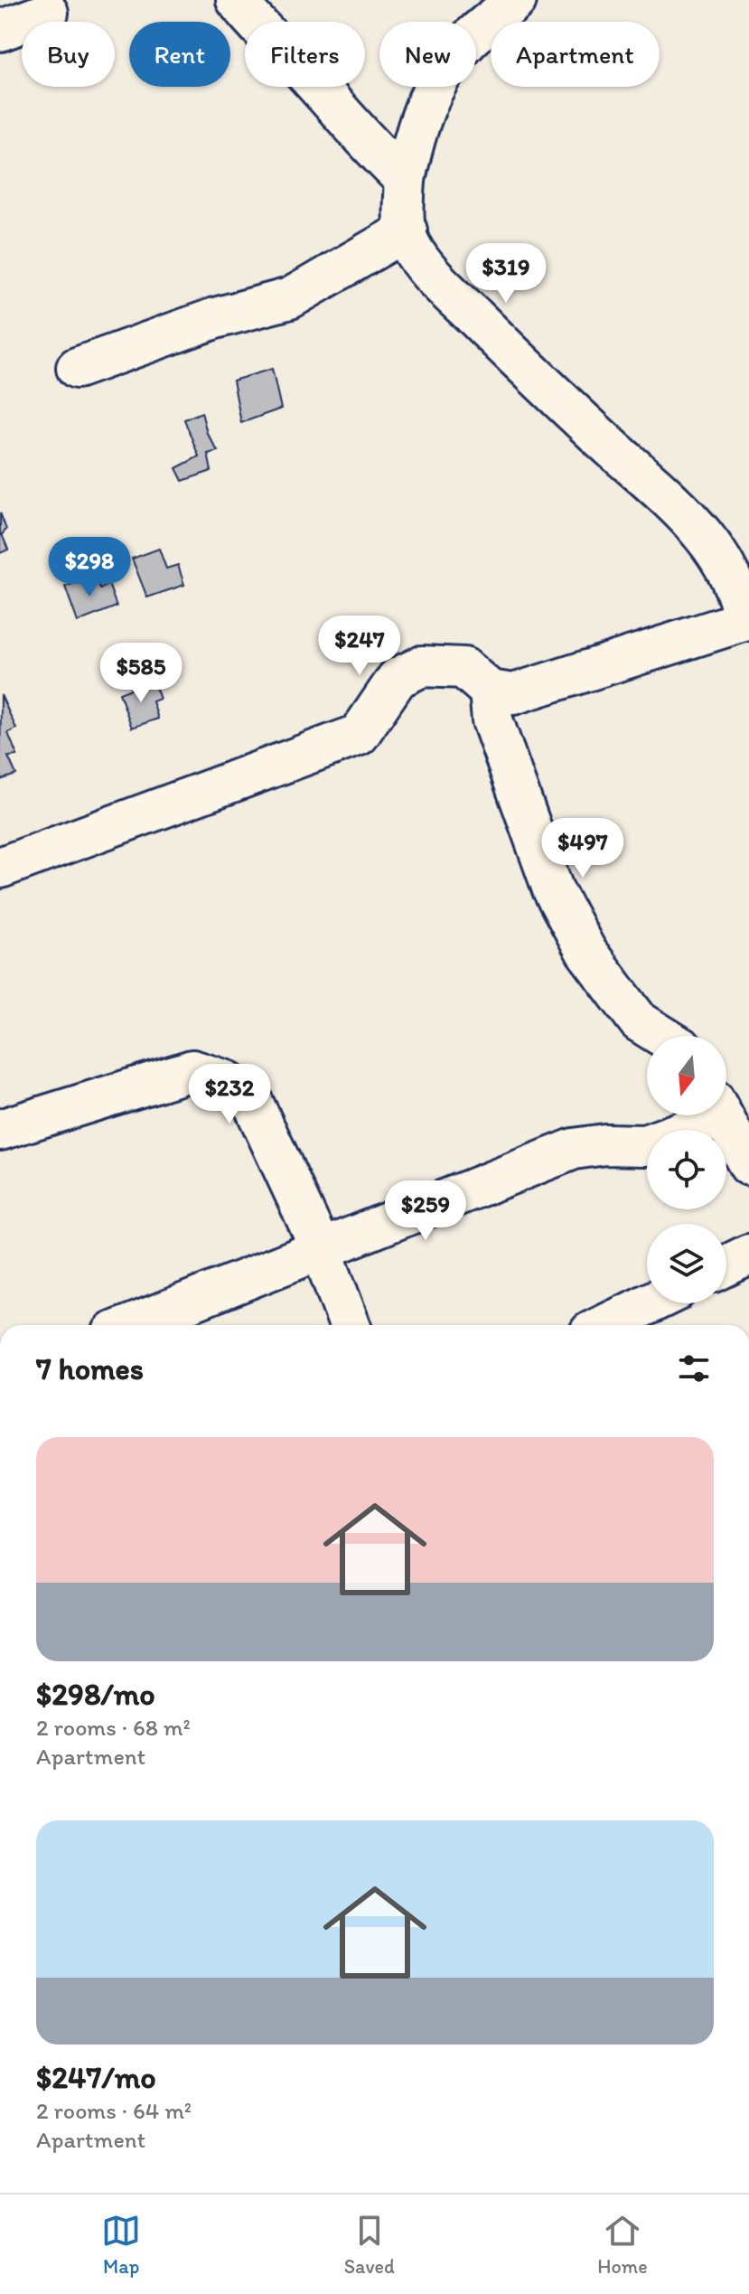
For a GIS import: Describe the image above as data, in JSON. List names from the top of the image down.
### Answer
{
  "north": "bottom",
  "page": {
    "chip": [
      "Buy",
      "Rent",
      "Filters",
      "New",
      "Apartment"
    ],
    "price": [
      "$319",
      "$298",
      "$247",
      "$585",
      "$497",
      "$232",
      "$259"
    ],
    "heading": "7 homes",
    "list": [
      {
        "name": "$298/mo",
        "note": "2 rooms · 68 m² · Apartment"
      },
      {
        "name": "$247/mo",
        "note": "2 rooms · 64 m² · Apartment"
      }
    ],
    "tabs": ["Map", "Saved", "Home"]
  }
}
